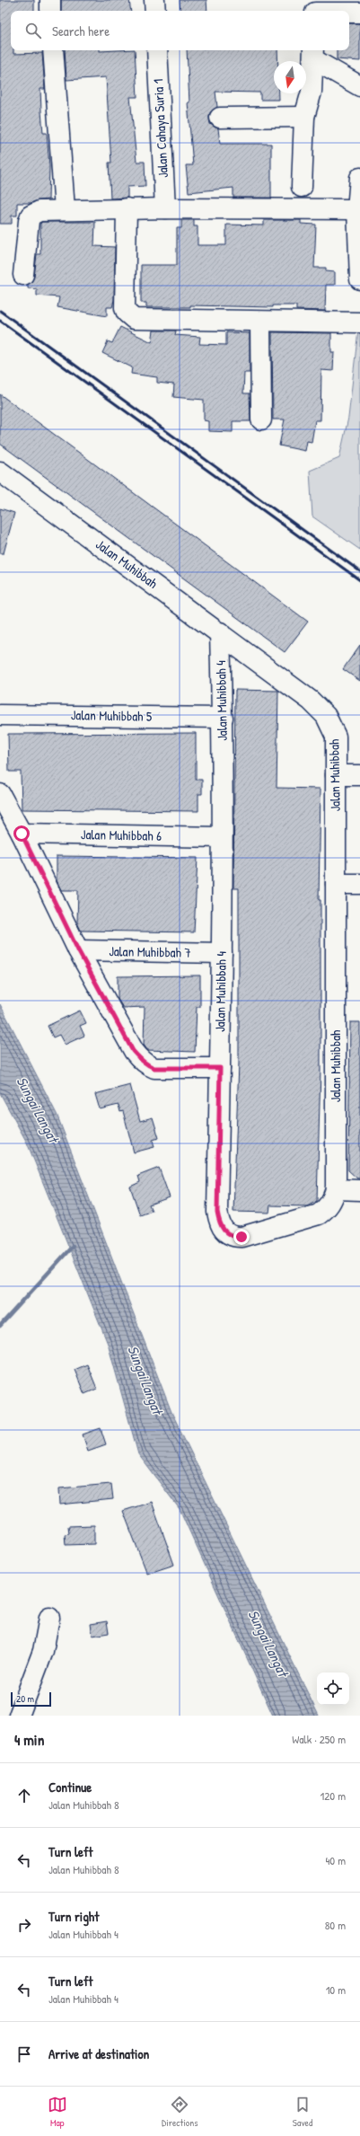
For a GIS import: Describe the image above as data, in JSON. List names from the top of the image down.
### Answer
{
  "streets": {
    "street": [
      "Jalan Cahaya Suria 1",
      "Jalan Muhibbah",
      "Jalan Muhibbah 4",
      "Jalan Muhibbah 5",
      "Jalan Muhibbah 6",
      "Jalan Muhibbah 7"
    ]
  },
  "crossings": [
    ["Jalan Muhibbah", "Jalan Muhibbah 4"],
    ["Jalan Muhibbah 4", "Jalan Muhibbah 5"],
    ["Jalan Muhibbah 4", "Jalan Muhibbah 6"],
    ["Jalan Muhibbah 4", "Jalan Muhibbah 7"]
  ],
  "water": ["Sungai Langat"],
  "scale_bar": "20 m",
  "north": "bottom",
  "page": {
    "search": "Search here",
    "scale": "20 m",
    "heading": ["4 min", "Walk · 250 m"],
    "list": [
      ["Continue", "Jalan Muhibbah 8", "120 m"],
      ["Turn left", "Jalan Muhibbah 8", "40 m"],
      ["Turn right", "Jalan Muhibbah 4", "80 m"],
      ["Turn left", "Jalan Muhibbah 4", "10 m"],
      "Arrive at destination"
    ],
    "nav": ["Map", "Directions", "Saved"]
  }
}
